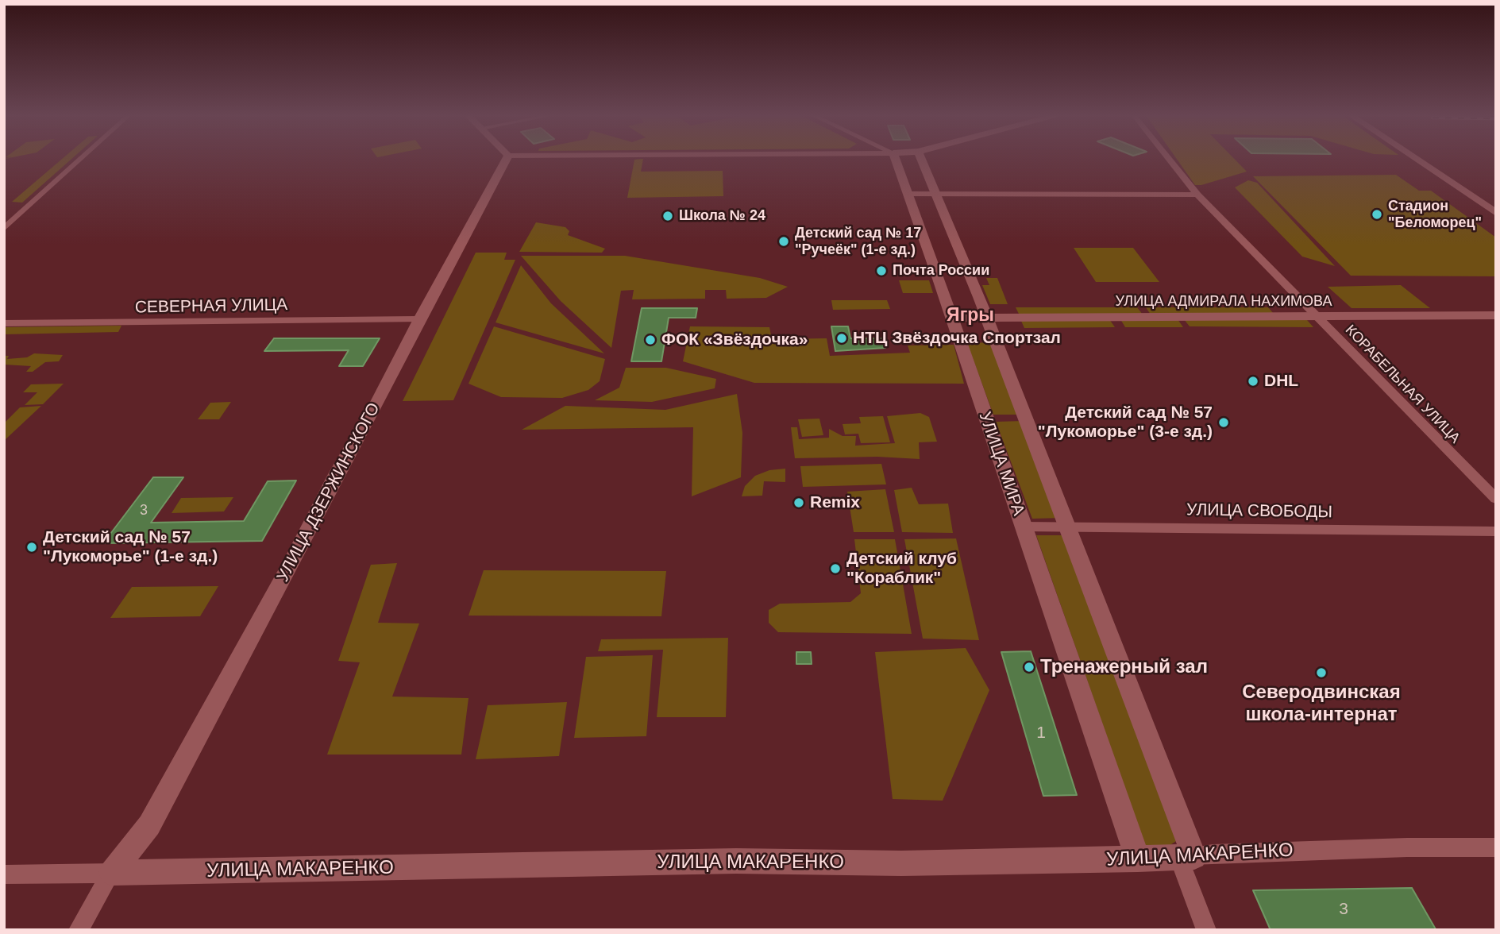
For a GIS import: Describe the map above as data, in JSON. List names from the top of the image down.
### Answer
{
  "streets": {
    "street": [
      "УЛИЦА АДМИРАЛА НАХИМОВА",
      "СЕВЕРНАЯ УЛИЦА",
      "КОРАБЕЛЬНАЯ УЛИЦА",
      "УЛИЦА МИРА",
      "УЛИЦА ДЗЕРЖИНСКОГО",
      "УЛИЦА СВОБОДЫ",
      "УЛИЦА МАКАРЕНКО"
    ]
  },
  "crossings": [
    ["УЛИЦА АДМИРАЛА НАХИМОВА", "КОРАБЕЛЬНАЯ УЛИЦА"],
    ["УЛИЦА АДМИРАЛА НАХИМОВА", "УЛИЦА МИРА"],
    ["СЕВЕРНАЯ УЛИЦА", "УЛИЦА ДЗЕРЖИНСКОГО"],
    ["УЛИЦА МИРА", "УЛИЦА СВОБОДЫ"],
    ["УЛИЦА МИРА", "УЛИЦА МАКАРЕНКО"],
    ["УЛИЦА ДЗЕРЖИНСКОГО", "УЛИЦА МАКАРЕНКО"]
  ],
  "districts": ["Ягры"],
  "places": [
    "Стадион \"Беломорец\"",
    "Школа № 24",
    "Детский сад № 17 \"Ручеёк\" (1-е зд.)",
    "Почта России",
    "НТЦ Звёздочка Спортзал",
    "ФОК «Звёздочка»",
    "DHL",
    "Детский сад № 57 \"Лукоморье\" (3-е зд.)",
    "Remix",
    "Детский сад № 57 \"Лукоморье\" (1-е зд.)",
    "Детский клуб \"Кораблик\"",
    "Тренажерный зал",
    "Северодвинская школа-интернат"
  ],
  "house_numbers": ["3", "1", "3"]
}
